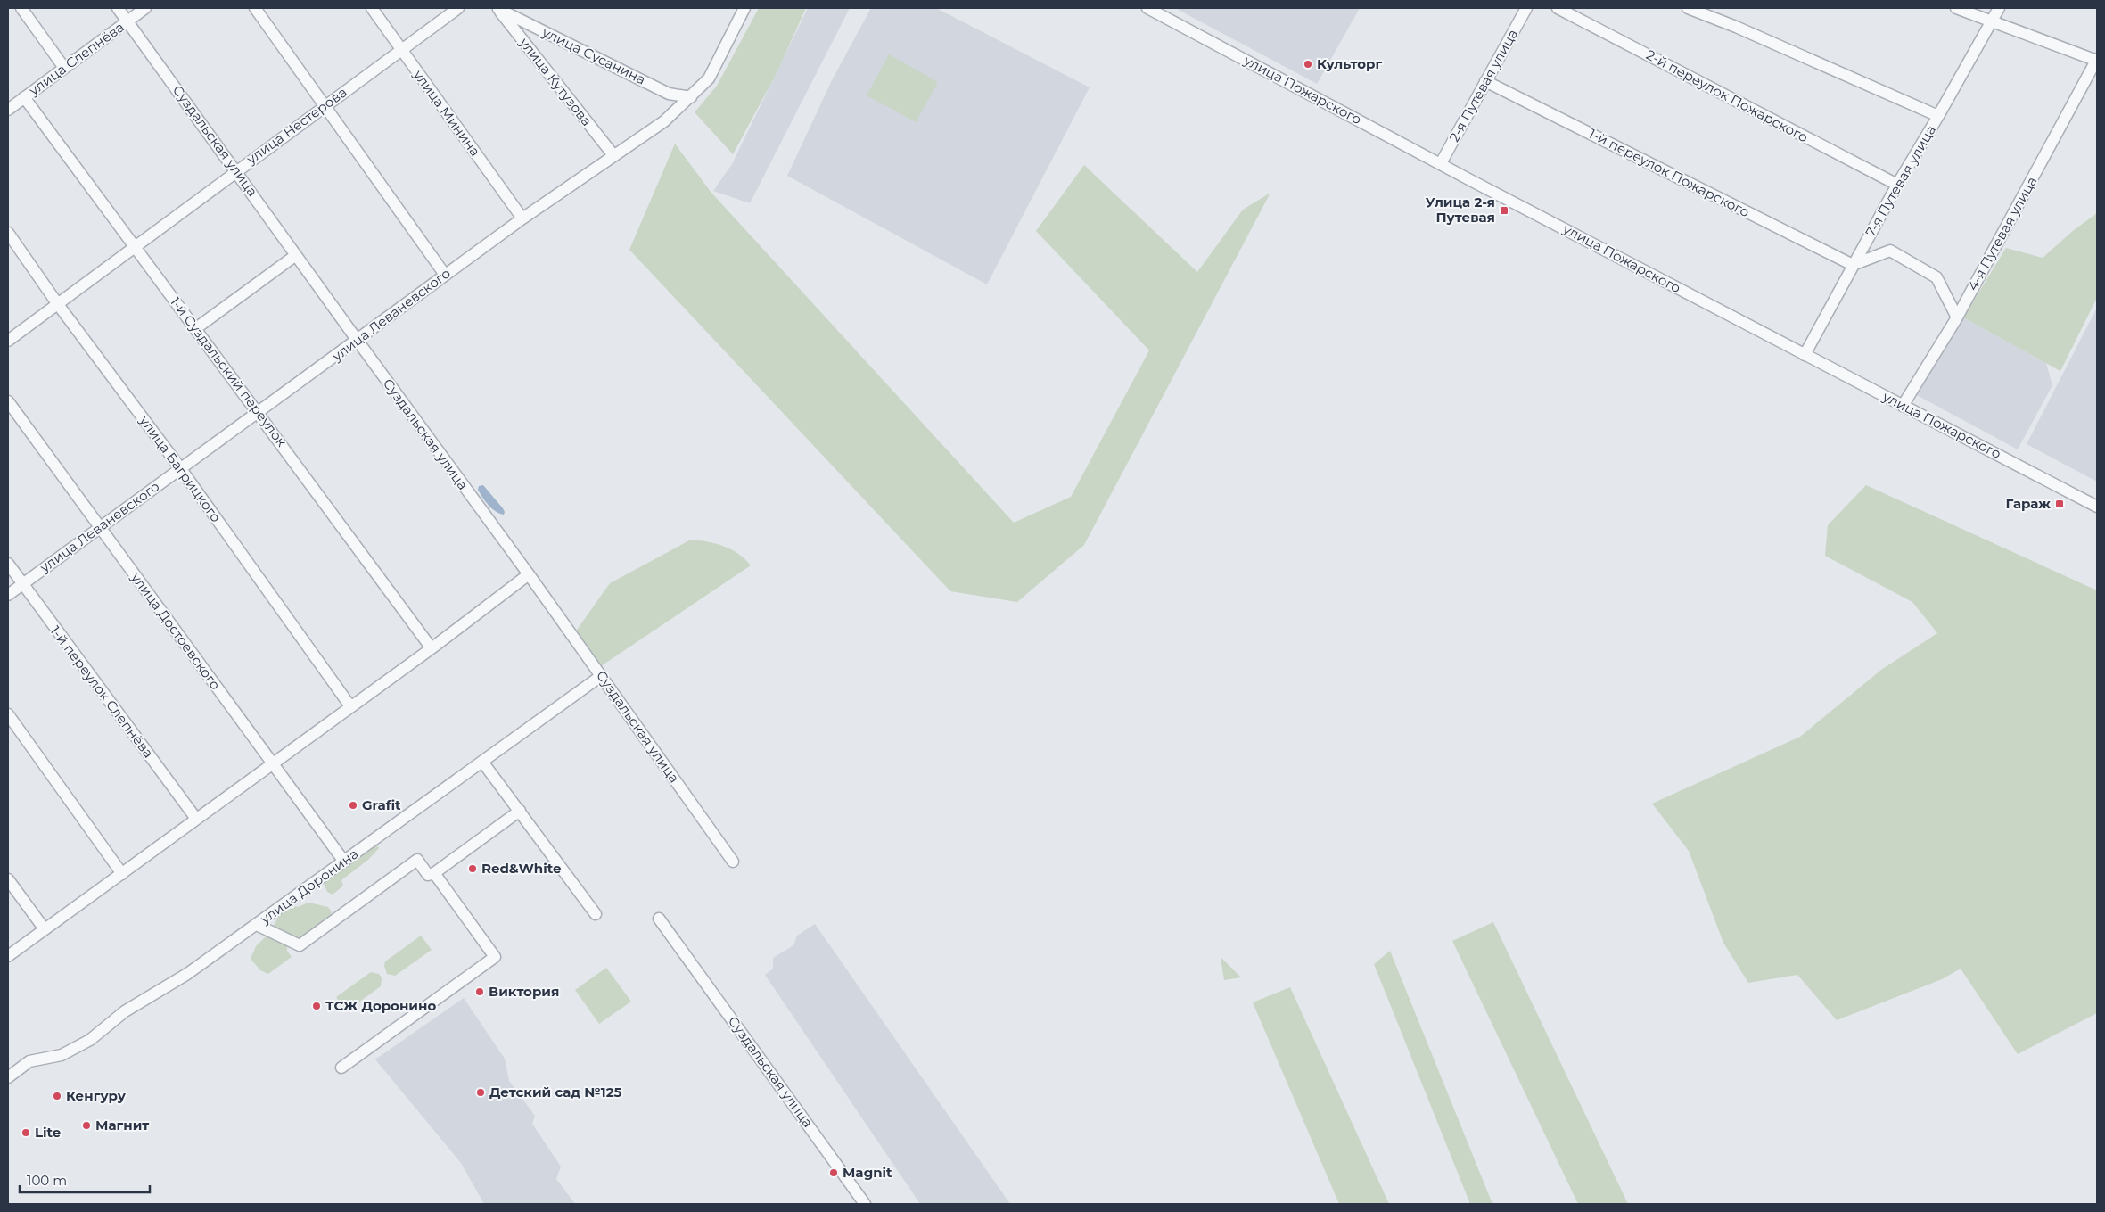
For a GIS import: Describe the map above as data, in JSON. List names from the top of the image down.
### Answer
{
  "streets": {
    "street": [
      "улица Сусанина",
      "улица Слепнёва",
      "улица Кутузова",
      "2-я Путевая улица",
      "улица Пожарского",
      "2-й переулок Пожарского",
      "улица Минина",
      "улица Нестерова",
      "Суздальская улица",
      "1-й переулок Пожарского",
      "7-я Путевая улица",
      "4-я Путевая улица",
      "улица Леваневского",
      "1-й Суздальский переулок",
      "улица Багрицкого",
      "улица Достоевского",
      "1-й переулок Слепнёва",
      "улица Доронина"
    ]
  },
  "crossings": [
    ["улица Сусанина", "улица Кутузова"],
    ["улица Сусанина", "улица Леваневского"],
    ["улица Слепнёва", "Суздальская улица"],
    ["улица Слепнёва", "1-й Суздальский переулок"],
    ["улица Кутузова", "улица Леваневского"],
    ["2-я Путевая улица", "улица Пожарского"],
    ["2-я Путевая улица", "1-й переулок Пожарского"],
    ["улица Пожарского", "7-я Путевая улица"],
    ["улица Пожарского", "4-я Путевая улица"],
    ["2-й переулок Пожарского", "7-я Путевая улица"],
    ["улица Минина", "улица Нестерова"],
    ["улица Минина", "улица Леваневского"],
    ["улица Нестерова", "Суздальская улица"],
    ["улица Нестерова", "1-й Суздальский переулок"],
    ["улица Нестерова", "улица Багрицкого"],
    ["Суздальская улица", "улица Леваневского"],
    ["Суздальская улица", "улица Доронина"],
    ["1-й переулок Пожарского", "7-я Путевая улица"],
    ["улица Леваневского", "1-й Суздальский переулок"],
    ["улица Леваневского", "улица Багрицкого"],
    ["улица Леваневского", "улица Достоевского"],
    ["улица Леваневского", "1-й переулок Слепнёва"],
    ["улица Достоевского", "улица Доронина"]
  ],
  "places": {
    "other": [
      "Культорг",
      "Grafit",
      "Red&White",
      "Виктория",
      "ТСЖ Доронино",
      "Детский сад №125",
      "Кенгуру",
      "Магнит",
      "Lite",
      "Magnit"
    ],
    "transit": ["Улица 2-я Путевая", "Гараж"]
  },
  "scale_bar": "100 m"
}
